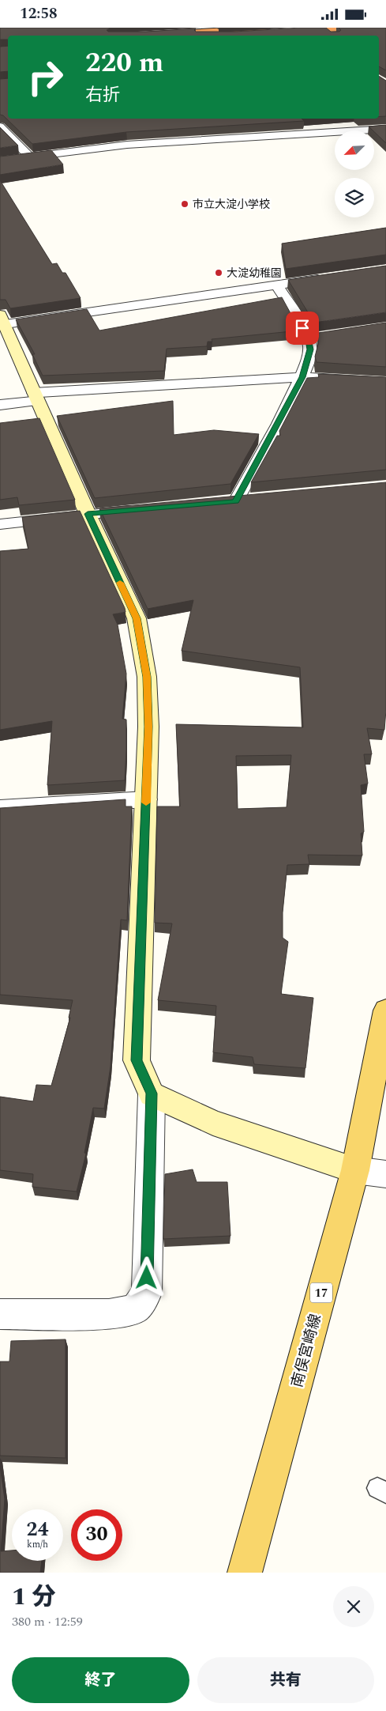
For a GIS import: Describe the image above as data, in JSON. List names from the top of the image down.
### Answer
{
  "streets": {
    "main road": ["17", "南俣宮崎線"]
  },
  "places": ["市立大淀小学校", "大淀幼稚園"],
  "north": "bottom left",
  "page": {
    "status": "12:58",
    "turn": ["220 m", "右折"],
    "speed": "24 km/h",
    "limit": "30",
    "heading": ["1 分", "380 m · 12:59"],
    "buttons": ["終了", "共有"]
  }
}
